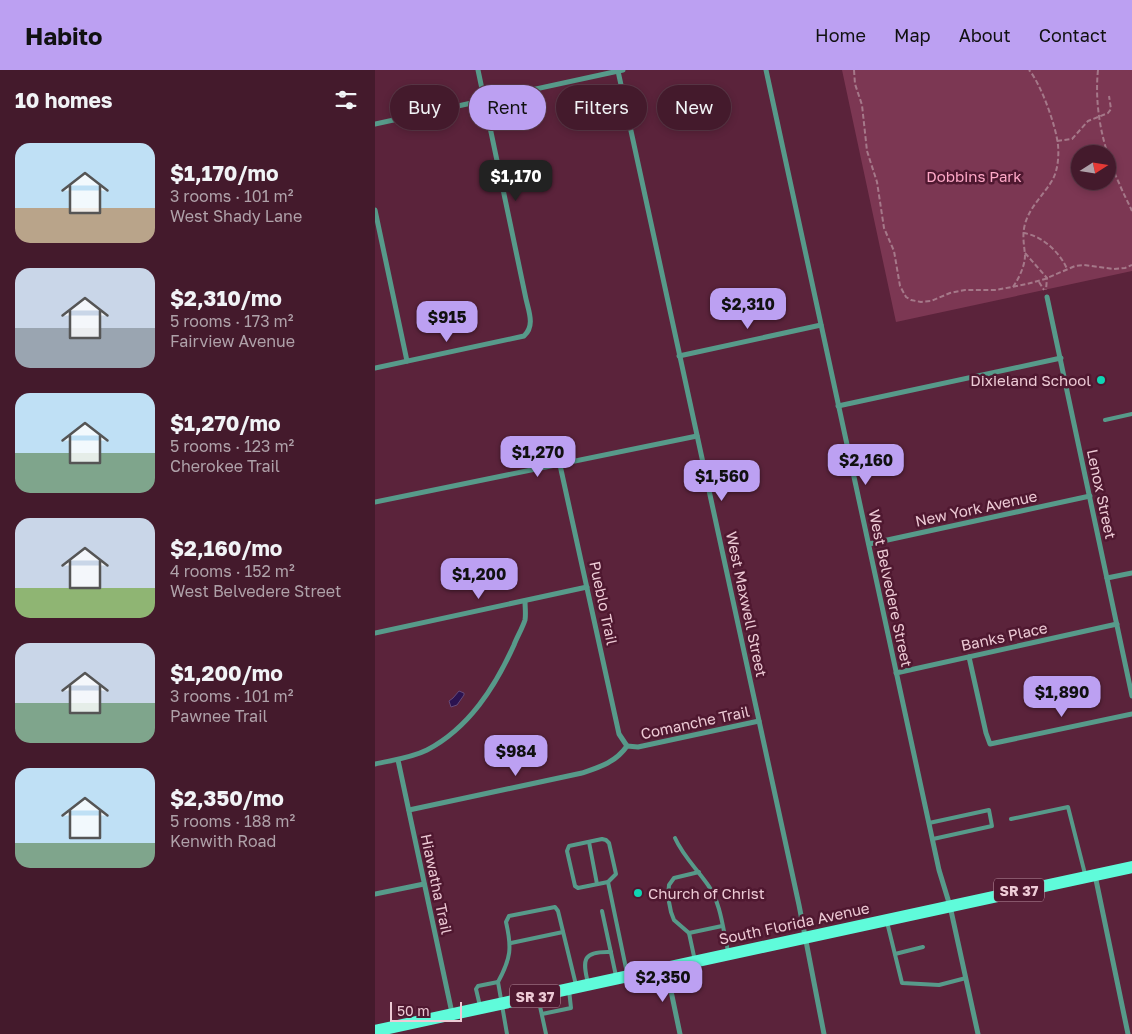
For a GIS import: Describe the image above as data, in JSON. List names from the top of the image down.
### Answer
{
  "streets": {
    "main road": ["SR 37", "South Florida Avenue"],
    "street": [
      "Lenox Street",
      "New York Avenue",
      "West Belvedere Street",
      "Pueblo Trail",
      "West Maxwell Street",
      "Banks Place",
      "Comanche Trail",
      "Hiawatha Trail"
    ]
  },
  "crossings": [
    ["Lenox Street", "New York Avenue"],
    ["Lenox Street", "Banks Place"],
    ["New York Avenue", "West Belvedere Street"],
    ["West Belvedere Street", "Banks Place"],
    ["West Belvedere Street", "South Florida Avenue"],
    ["Pueblo Trail", "Comanche Trail"],
    ["West Maxwell Street", "Comanche Trail"],
    ["West Maxwell Street", "South Florida Avenue"],
    ["Comanche Trail", "Hiawatha Trail"],
    ["Hiawatha Trail", "South Florida Avenue"]
  ],
  "parks": ["Dobbins Park"],
  "places": ["Dixieland School", "Church of Christ"],
  "scale_bar": "50 m",
  "north": "right",
  "page": {
    "header": "Habito",
    "nav": [
      "Home",
      "Map",
      "About",
      "Contact"
    ],
    "heading": "10 homes",
    "chip": [
      "Buy",
      "Rent",
      "Filters",
      "New"
    ],
    "list": [
      {
        "name": "$1,170/mo",
        "note": "3 rooms · 101 m² · West Shady Lane"
      },
      {
        "name": "$2,310/mo",
        "note": "5 rooms · 173 m² · Fairview Avenue"
      },
      {
        "name": "$1,270/mo",
        "note": "5 rooms · 123 m² · Cherokee Trail"
      },
      {
        "name": "$2,160/mo",
        "note": "4 rooms · 152 m² · West Belvedere Street"
      },
      {
        "name": "$1,200/mo",
        "note": "3 rooms · 101 m² · Pawnee Trail"
      },
      {
        "name": "$2,350/mo",
        "note": "5 rooms · 188 m² · Kenwith Road"
      }
    ],
    "price": [
      "$1,170",
      "$2,310",
      "$915",
      "$1,270",
      "$2,160",
      "$1,560",
      "$1,200",
      "$1,890",
      "$984",
      "$2,350"
    ],
    "scale": "50 m"
  }
}
